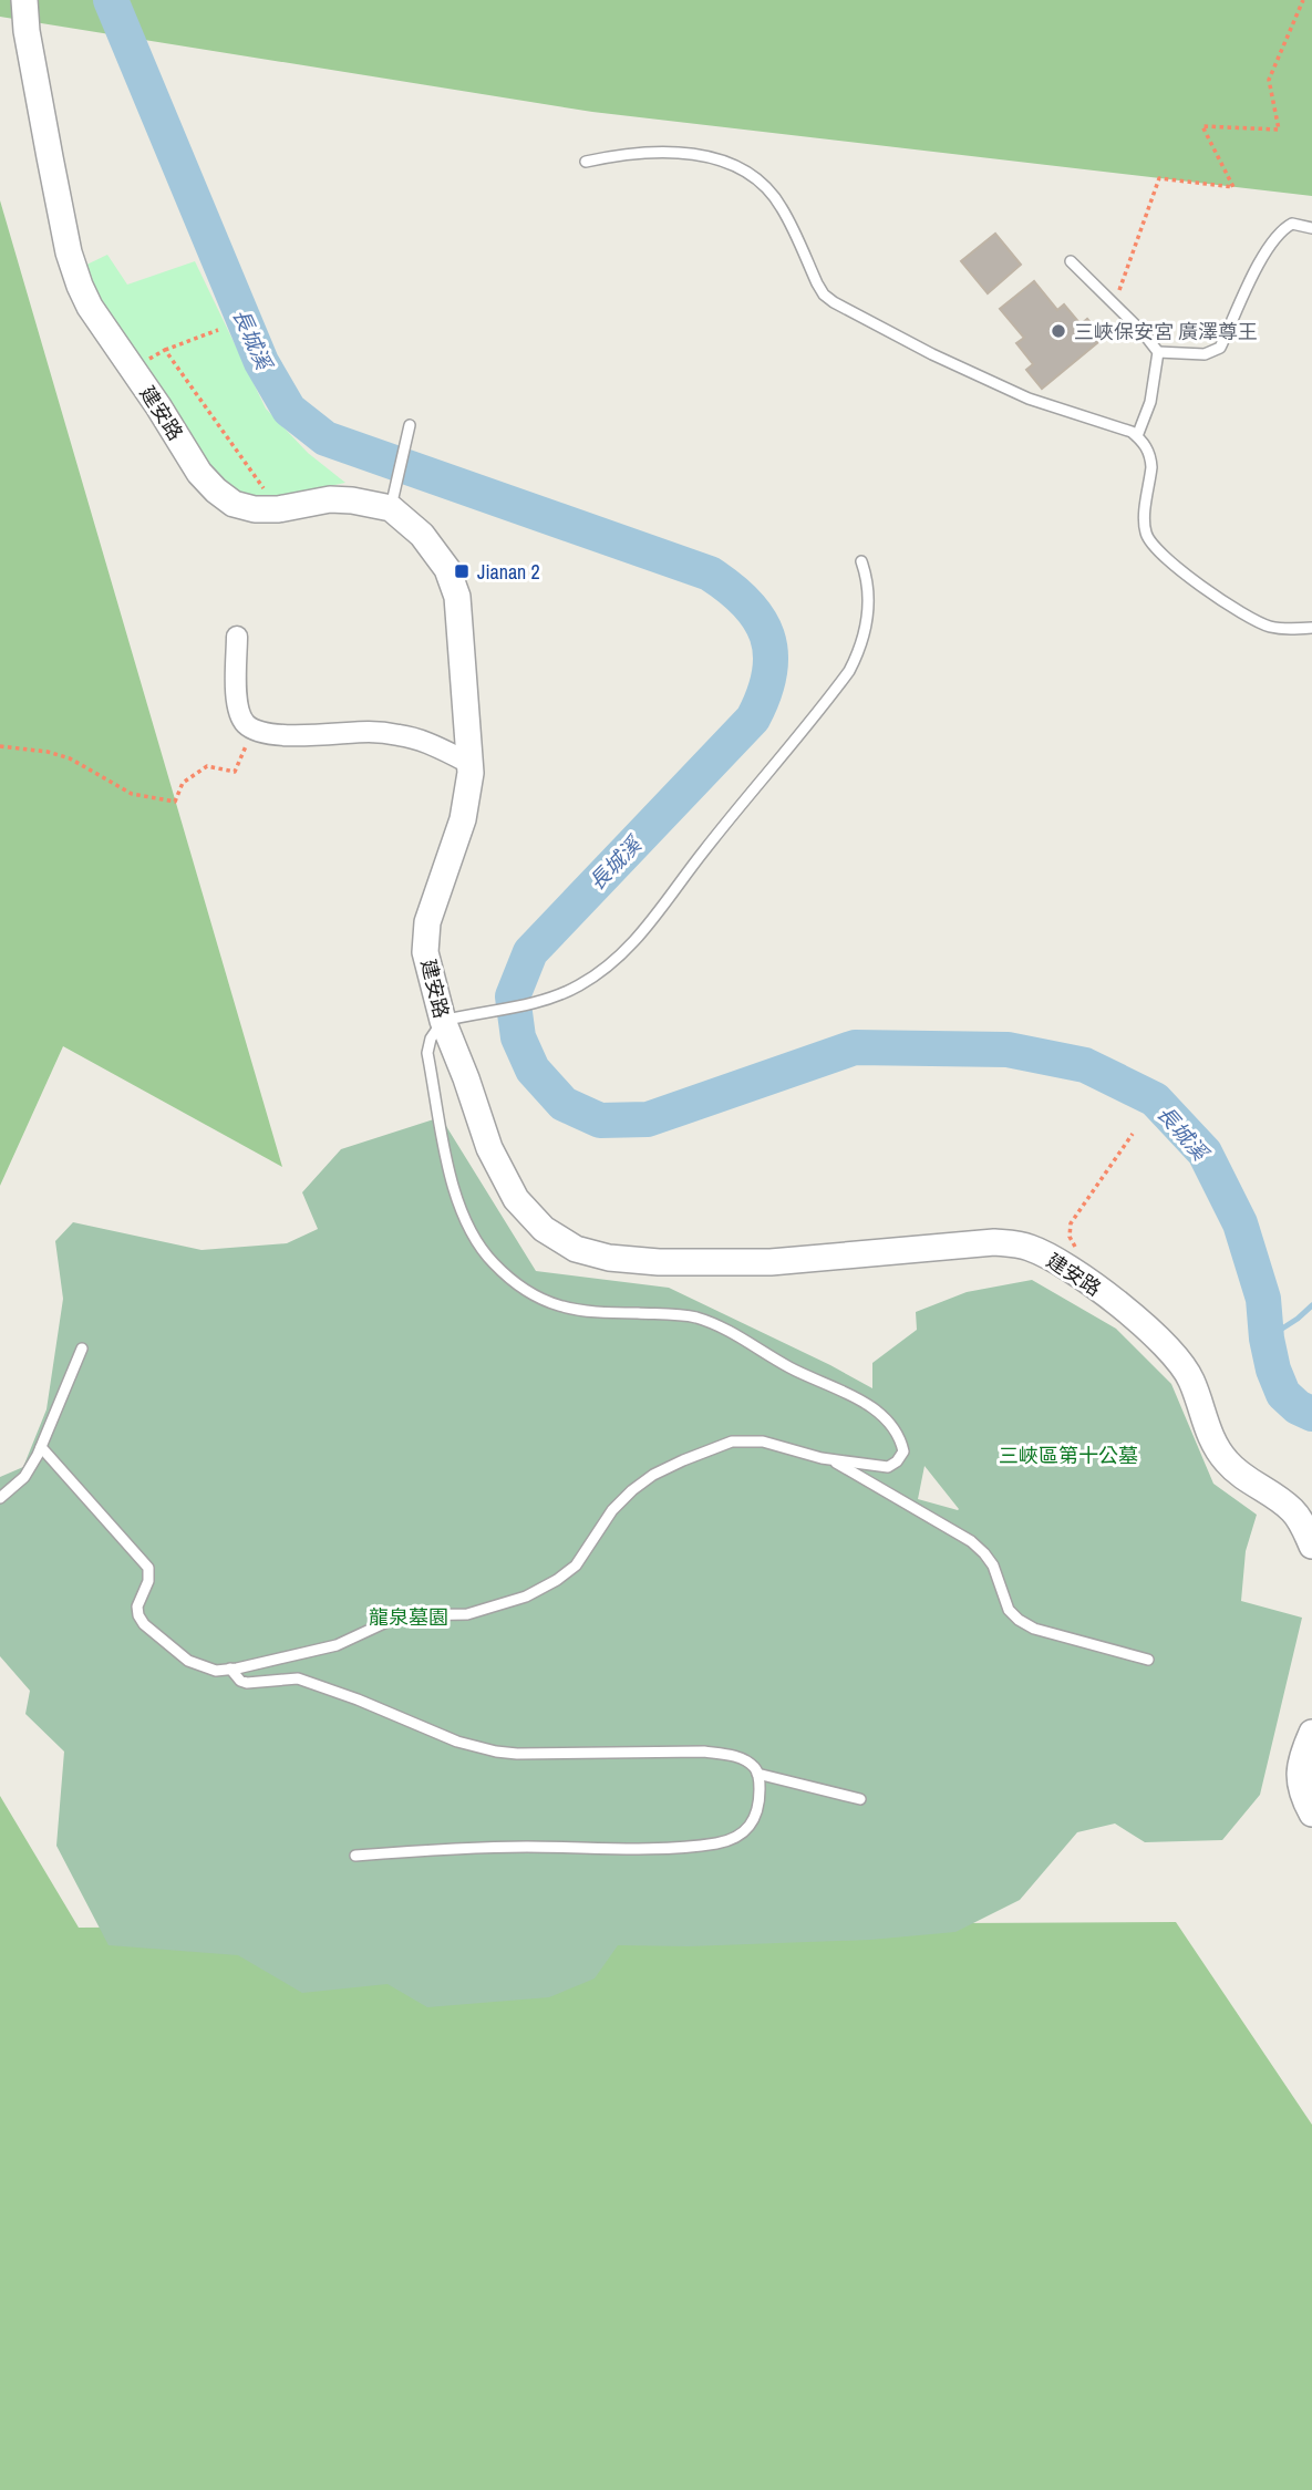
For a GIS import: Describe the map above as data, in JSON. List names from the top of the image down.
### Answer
{
  "streets": {
    "street": ["建安路"]
  },
  "water": ["長城溪"],
  "parks": ["三峽區第十公墓", "龍泉墓園"],
  "places": {
    "other": ["三峽保安宮 廣澤尊王"],
    "transit": ["Jianan 2"]
  }
}
